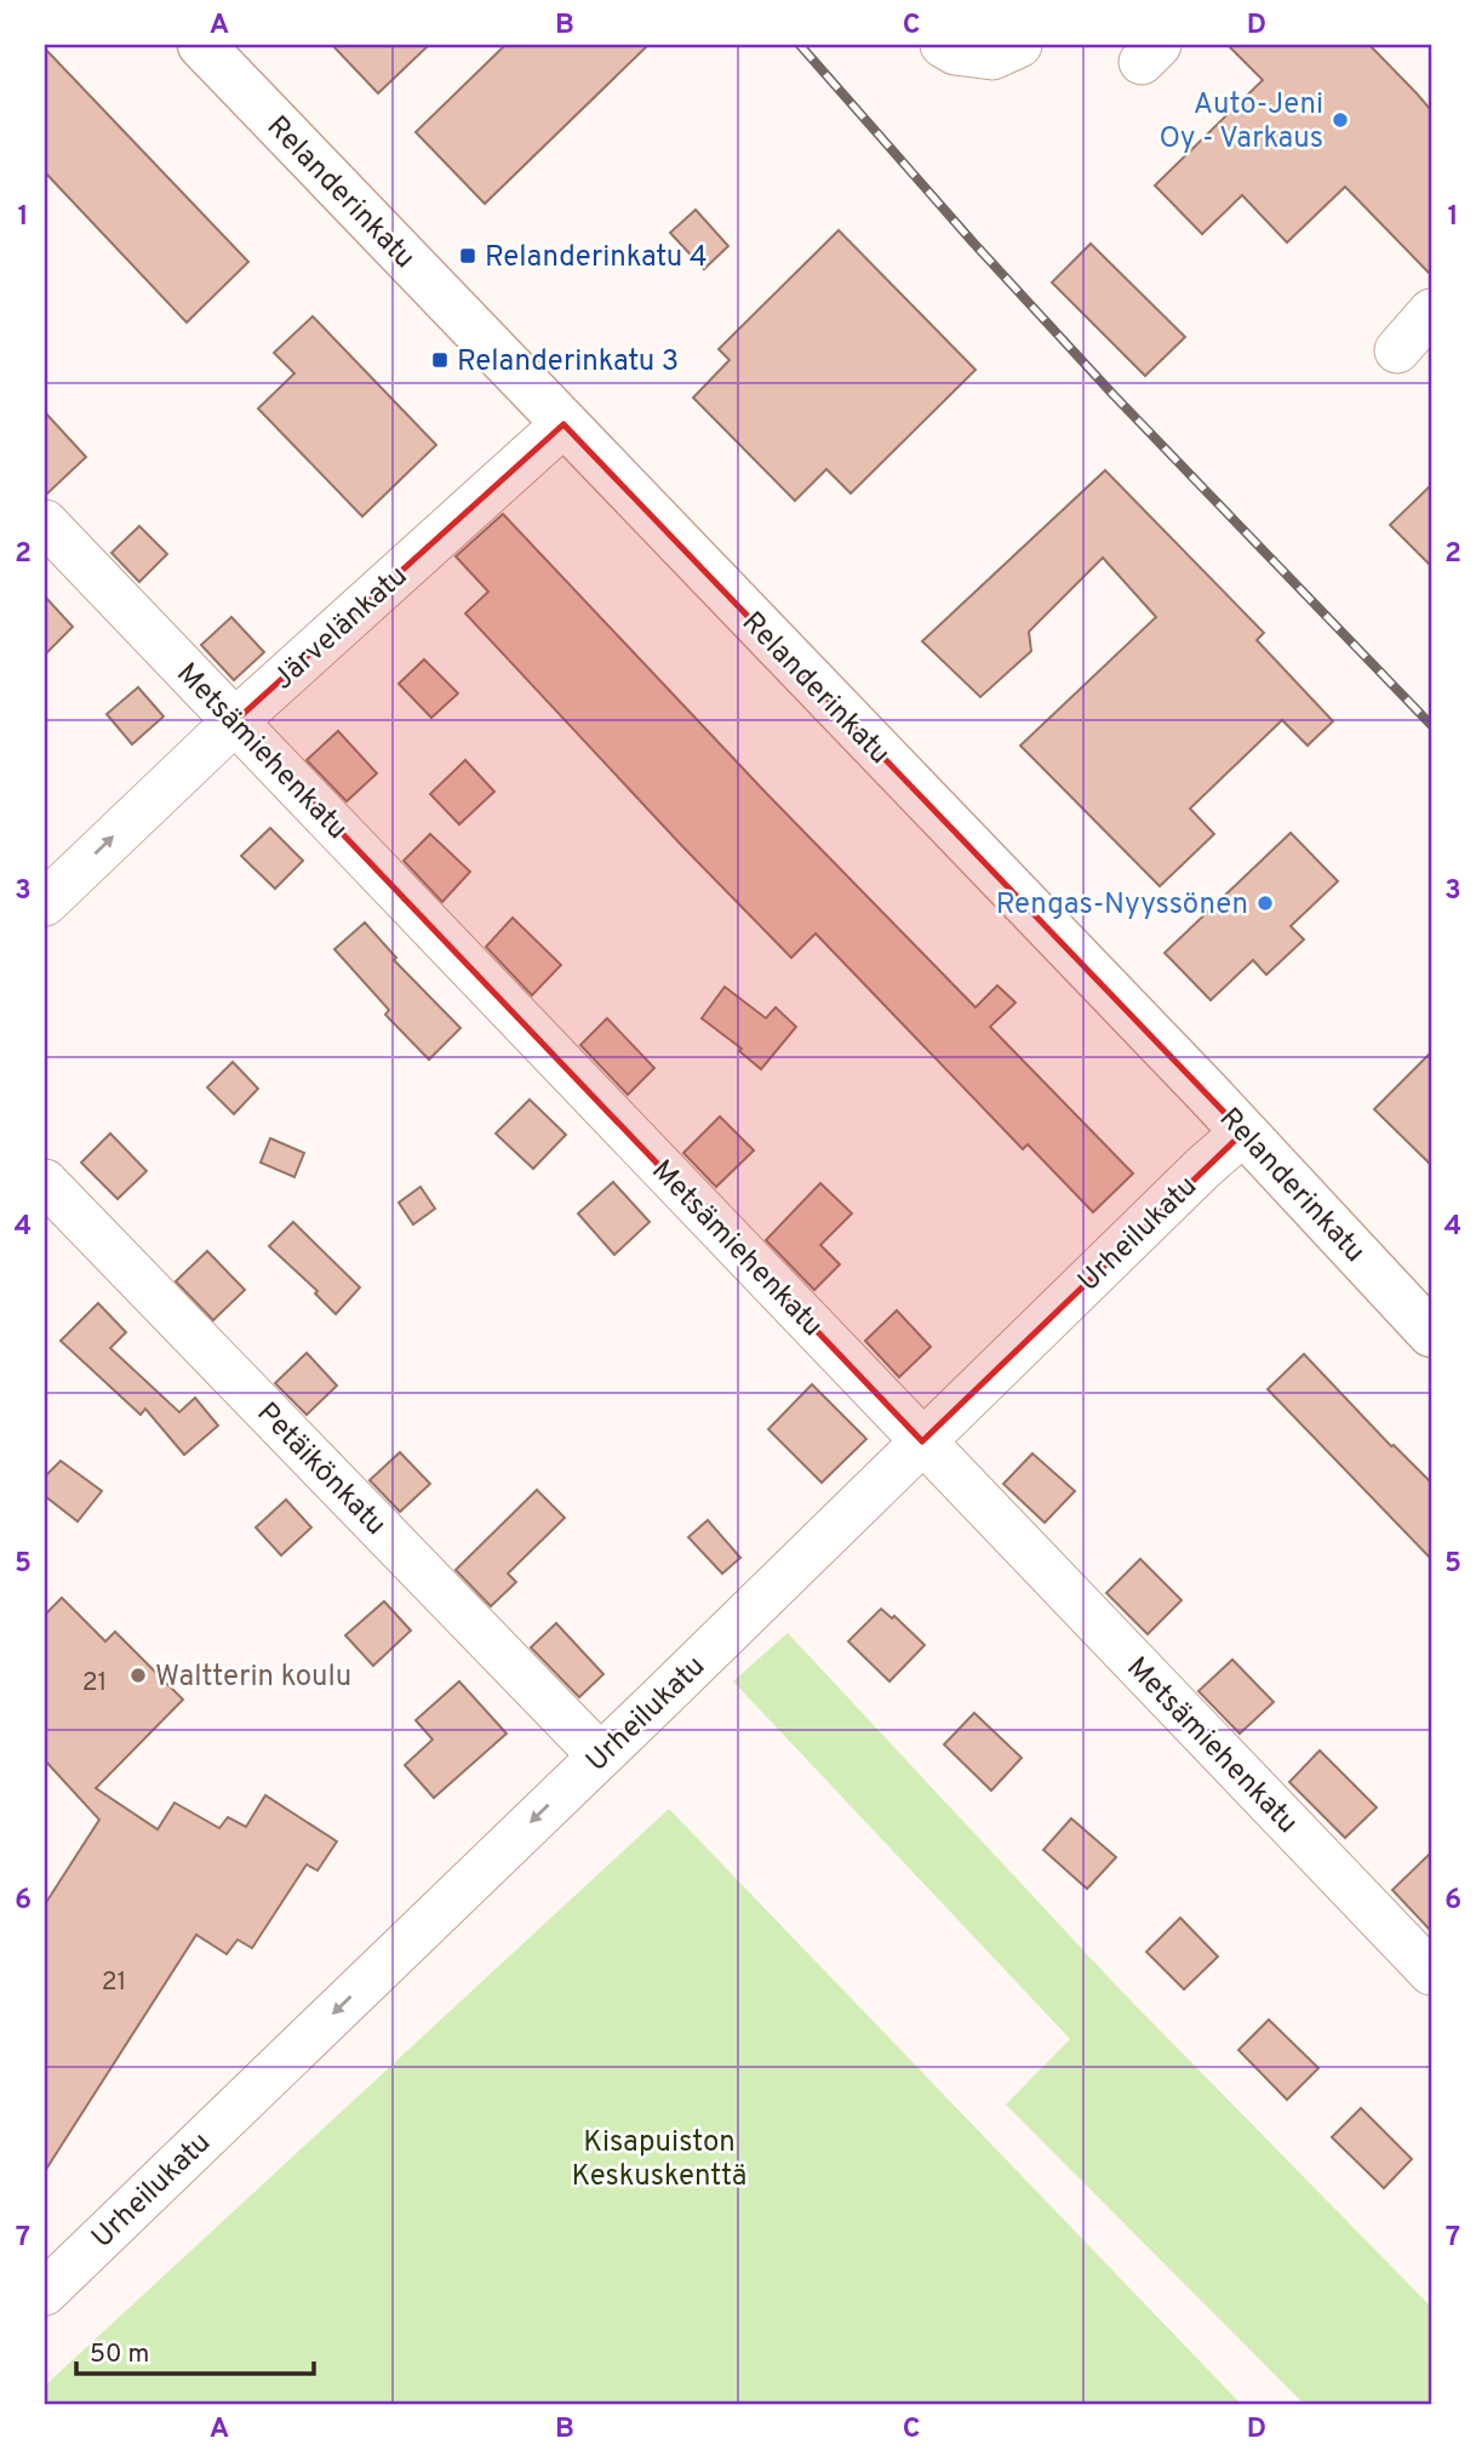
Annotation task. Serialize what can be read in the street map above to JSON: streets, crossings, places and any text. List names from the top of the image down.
{
  "streets": {
    "main road": ["Relanderinkatu"],
    "street": [
      "Järvelänkatu",
      "Metsämiehenkatu",
      "Urheilukatu",
      "Petäikönkatu"
    ]
  },
  "crossings": [
    ["Relanderinkatu", "Järvelänkatu"],
    ["Relanderinkatu", "Urheilukatu"],
    ["Järvelänkatu", "Metsämiehenkatu"],
    ["Metsämiehenkatu", "Urheilukatu"],
    ["Urheilukatu", "Petäikönkatu"]
  ],
  "one_way": ["Järvelänkatu", "Urheilukatu"],
  "parks": ["Kisapuiston Keskuskenttä"],
  "places": {
    "other": ["Auto-Jeni Oy - Varkaus", "Rengas-Nyyssönen", "Waltterin koulu"],
    "transit": ["Relanderinkatu 4", "Relanderinkatu 3"]
  },
  "house_numbers": ["21", "21"],
  "scale_bar": "50 m",
  "grid": {
    "columns": [
      "A",
      "B",
      "C",
      "D"
    ],
    "rows": [
      "1",
      "2",
      "3",
      "4",
      "5",
      "6",
      "7"
    ]
  }
}
